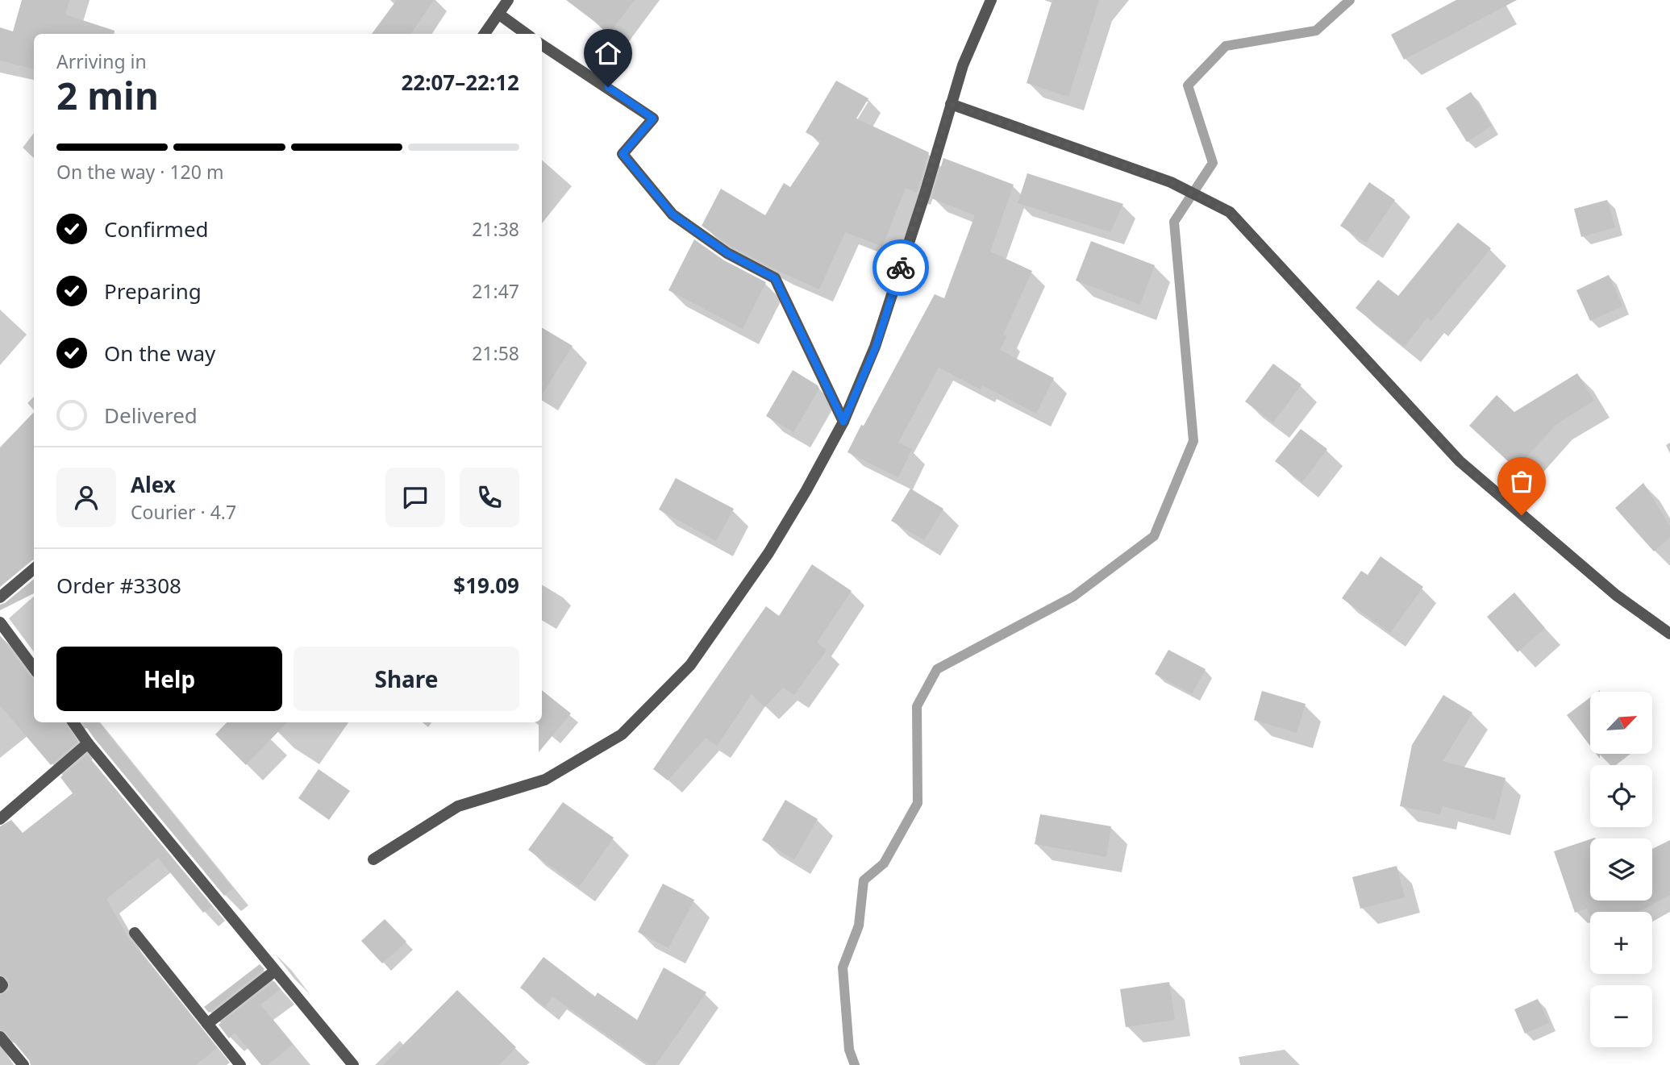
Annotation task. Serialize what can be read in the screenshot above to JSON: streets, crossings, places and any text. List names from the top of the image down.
{
  "north": "top right",
  "page": {
    "heading": ["2 min", "Arriving in", "22:07–22:12"],
    "panel": [
      "Alex",
      "Courier · 4.7",
      "Order #3308",
      "$19.09"
    ],
    "bar": "On the way · 120 m",
    "list": [
      ["Confirmed", "21:38"],
      ["Preparing", "21:47"],
      ["On the way", "21:58"],
      "Delivered"
    ],
    "buttons": ["Help", "Share"],
    "map_buttons": ["+", "−"]
  }
}
